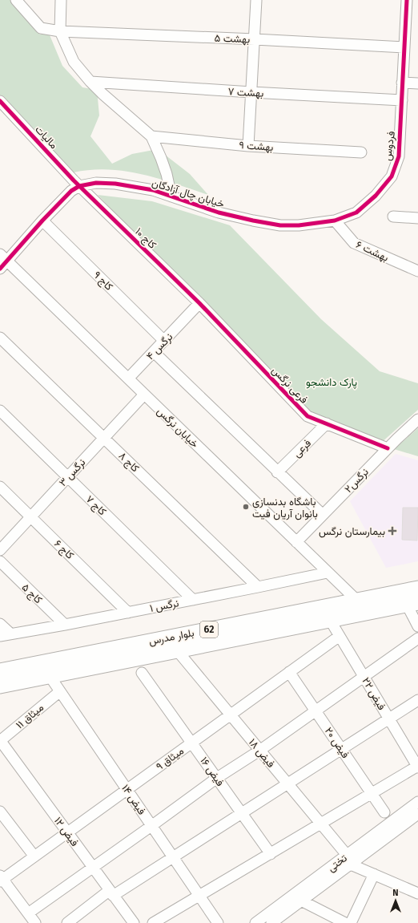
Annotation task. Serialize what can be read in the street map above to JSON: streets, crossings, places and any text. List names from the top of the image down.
{
  "streets": {
    "highway": ["62", "بلوار مدرس"],
    "street": [
      "بهشت ۵",
      "بهشت ۷",
      "مالیات",
      "بهشت ۹",
      "فردوس",
      "خیابان چال آزادگان",
      "کاج ۱۰",
      "بهشت ۶",
      "کاج ۹",
      "نرگس ۴",
      "فرعی نرگس",
      "خیابان نرگس",
      "فرعی",
      "کاج ۸",
      "نرگس ۳",
      "نرگس۲",
      "کاج ۷",
      "کاج ۶",
      "کاج ۵",
      "نرگس ۱",
      "فیض ۲۲",
      "میثاق ۱۱",
      "فیض ۲۰",
      "فیض ۱۸",
      "میثاق ۹",
      "فیض ۱۶",
      "فیض ۱۴",
      "فیض ۱۲",
      "تختی"
    ]
  },
  "crossings": [
    ["بهشت ۵", "فردوس"],
    ["بهشت ۷", "فردوس"],
    ["مالیات", "خیابان چال آزادگان"],
    ["مالیات", "کاج ۱۰"],
    ["فردوس", "خیابان چال آزادگان"],
    ["فردوس", "بهشت ۶"],
    ["خیابان چال آزادگان", "کاج ۱۰"],
    ["خیابان چال آزادگان", "کاج ۹"],
    ["خیابان چال آزادگان", "خیابان نرگس"],
    ["کاج ۱۰", "نرگس ۴"],
    ["کاج ۱۰", "فرعی نرگس"],
    ["کاج ۹", "نرگس ۴"],
    ["نرگس ۴", "فرعی نرگس"],
    ["نرگس ۴", "خیابان نرگس"],
    ["فرعی نرگس", "فرعی"],
    ["فرعی نرگس", "نرگس۲"],
    ["خیابان نرگس", "نرگس ۳"],
    ["خیابان نرگس", "نرگس۲"],
    ["خیابان نرگس", "نرگس ۱"],
    ["خیابان نرگس", "بلوار مدرس"],
    ["کاج ۸", "نرگس ۳"],
    ["کاج ۸", "نرگس ۱"],
    ["نرگس ۳", "کاج ۷"],
    ["نرگس ۳", "کاج ۶"],
    ["کاج ۷", "نرگس ۱"],
    ["کاج ۶", "نرگس ۱"],
    ["کاج ۵", "نرگس ۱"],
    ["بلوار مدرس", "فیض ۲۲"],
    ["بلوار مدرس", "فیض ۱۸"],
    ["بلوار مدرس", "فیض ۱۴"],
    ["فیض ۲۲", "میثاق ۹"],
    ["میثاق ۱۱", "فیض ۱۴"],
    ["میثاق ۱۱", "فیض ۱۲"],
    ["فیض ۲۰", "میثاق ۹"],
    ["فیض ۱۸", "میثاق ۹"],
    ["فیض ۱۸", "تختی"],
    ["میثاق ۹", "فیض ۱۶"],
    ["میثاق ۹", "فیض ۱۴"],
    ["میثاق ۹", "فیض ۱۲"]
  ],
  "parks": ["پارک دانشجو"],
  "places": {
    "other": ["باشگاه بدنسازی بانوان آریان فیت"],
    "health": ["بیمارستان نرگس"]
  },
  "north": "top"
}
